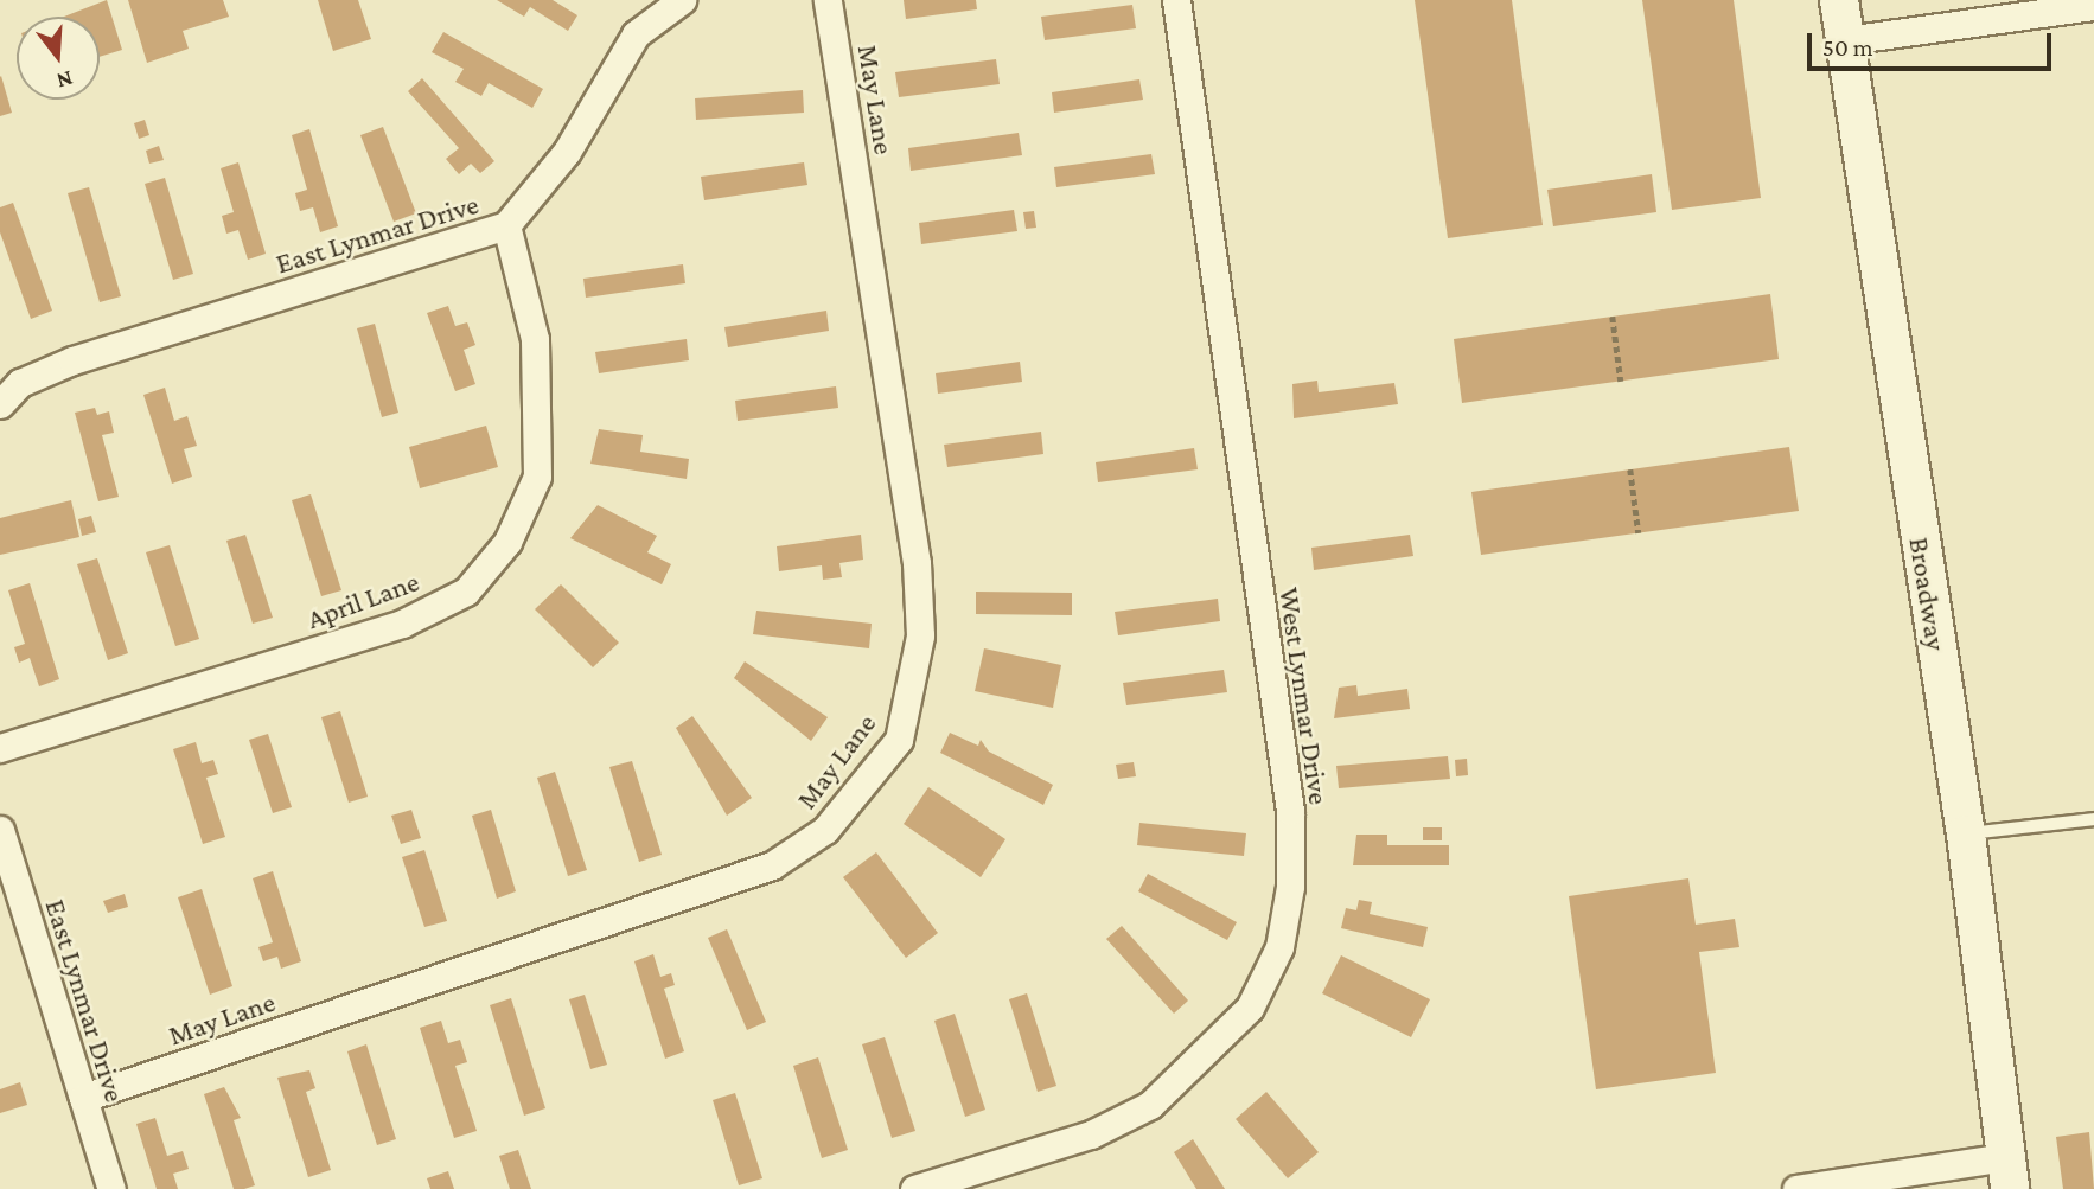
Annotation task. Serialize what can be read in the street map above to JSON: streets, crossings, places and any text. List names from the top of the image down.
{
  "streets": {
    "street": [
      "May Lane",
      "East Lynmar Drive",
      "Broadway",
      "April Lane",
      "West Lynmar Drive"
    ]
  },
  "crossings": [
    ["May Lane", "East Lynmar Drive"],
    ["East Lynmar Drive", "April Lane"]
  ],
  "scale_bar": "50 m",
  "north": "bottom"
}
